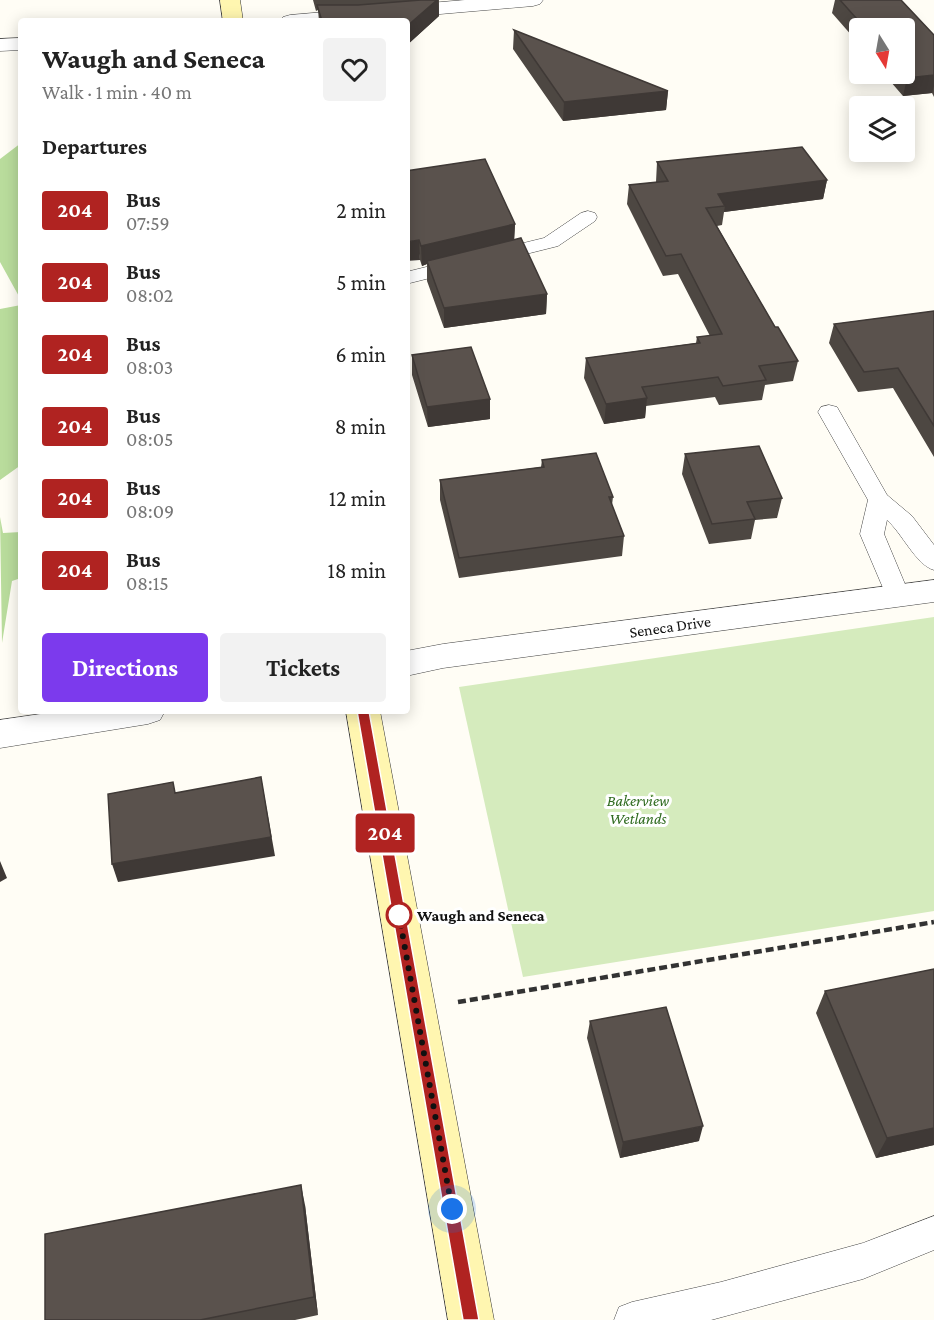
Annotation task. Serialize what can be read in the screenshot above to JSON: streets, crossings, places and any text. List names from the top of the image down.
{
  "streets": {
    "street": ["Seneca Drive"]
  },
  "parks": ["Bakerview Wetlands"],
  "places": ["Waugh and Seneca"],
  "lines": ["bus line 204"],
  "north": "bottom",
  "page": {
    "on_map": "204",
    "heading": [
      ["Waugh and Seneca", "Walk · 1 min · 40 m"],
      "Departures"
    ],
    "list": [
      {
        "mark": "204",
        "name": "Bus",
        "note": "07:59",
        "value": "2 min"
      },
      {
        "mark": "204",
        "name": "Bus",
        "note": "08:02",
        "value": "5 min"
      },
      {
        "mark": "204",
        "name": "Bus",
        "note": "08:03",
        "value": "6 min"
      },
      {
        "mark": "204",
        "name": "Bus",
        "note": "08:05",
        "value": "8 min"
      },
      {
        "mark": "204",
        "name": "Bus",
        "note": "08:09",
        "value": "12 min"
      },
      {
        "mark": "204",
        "name": "Bus",
        "note": "08:15",
        "value": "18 min"
      }
    ],
    "buttons": ["Directions", "Tickets"]
  }
}
